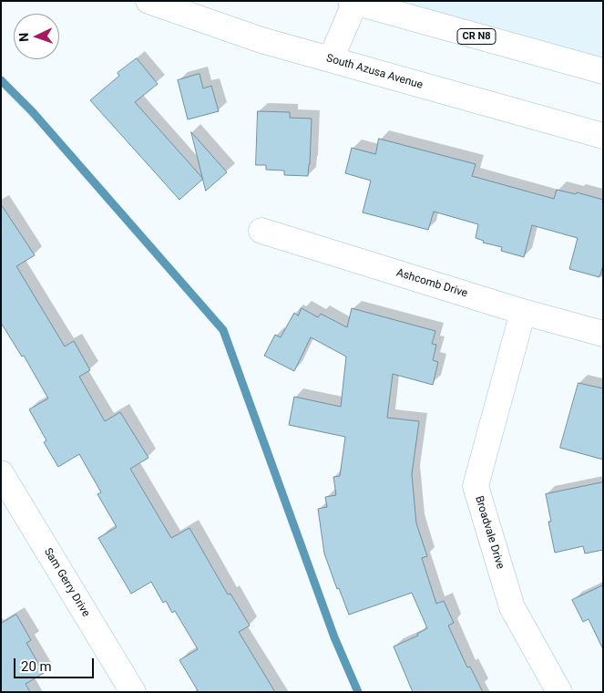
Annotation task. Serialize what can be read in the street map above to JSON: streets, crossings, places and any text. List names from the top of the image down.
{
  "streets": {
    "street": [
      "CR N8",
      "South Azusa Avenue",
      "Ashcomb Drive",
      "Broadvale Drive",
      "Sam Gerry Drive"
    ]
  },
  "crossings": [
    ["Ashcomb Drive", "Broadvale Drive"]
  ],
  "scale_bar": "20 m",
  "north": "left"
}
